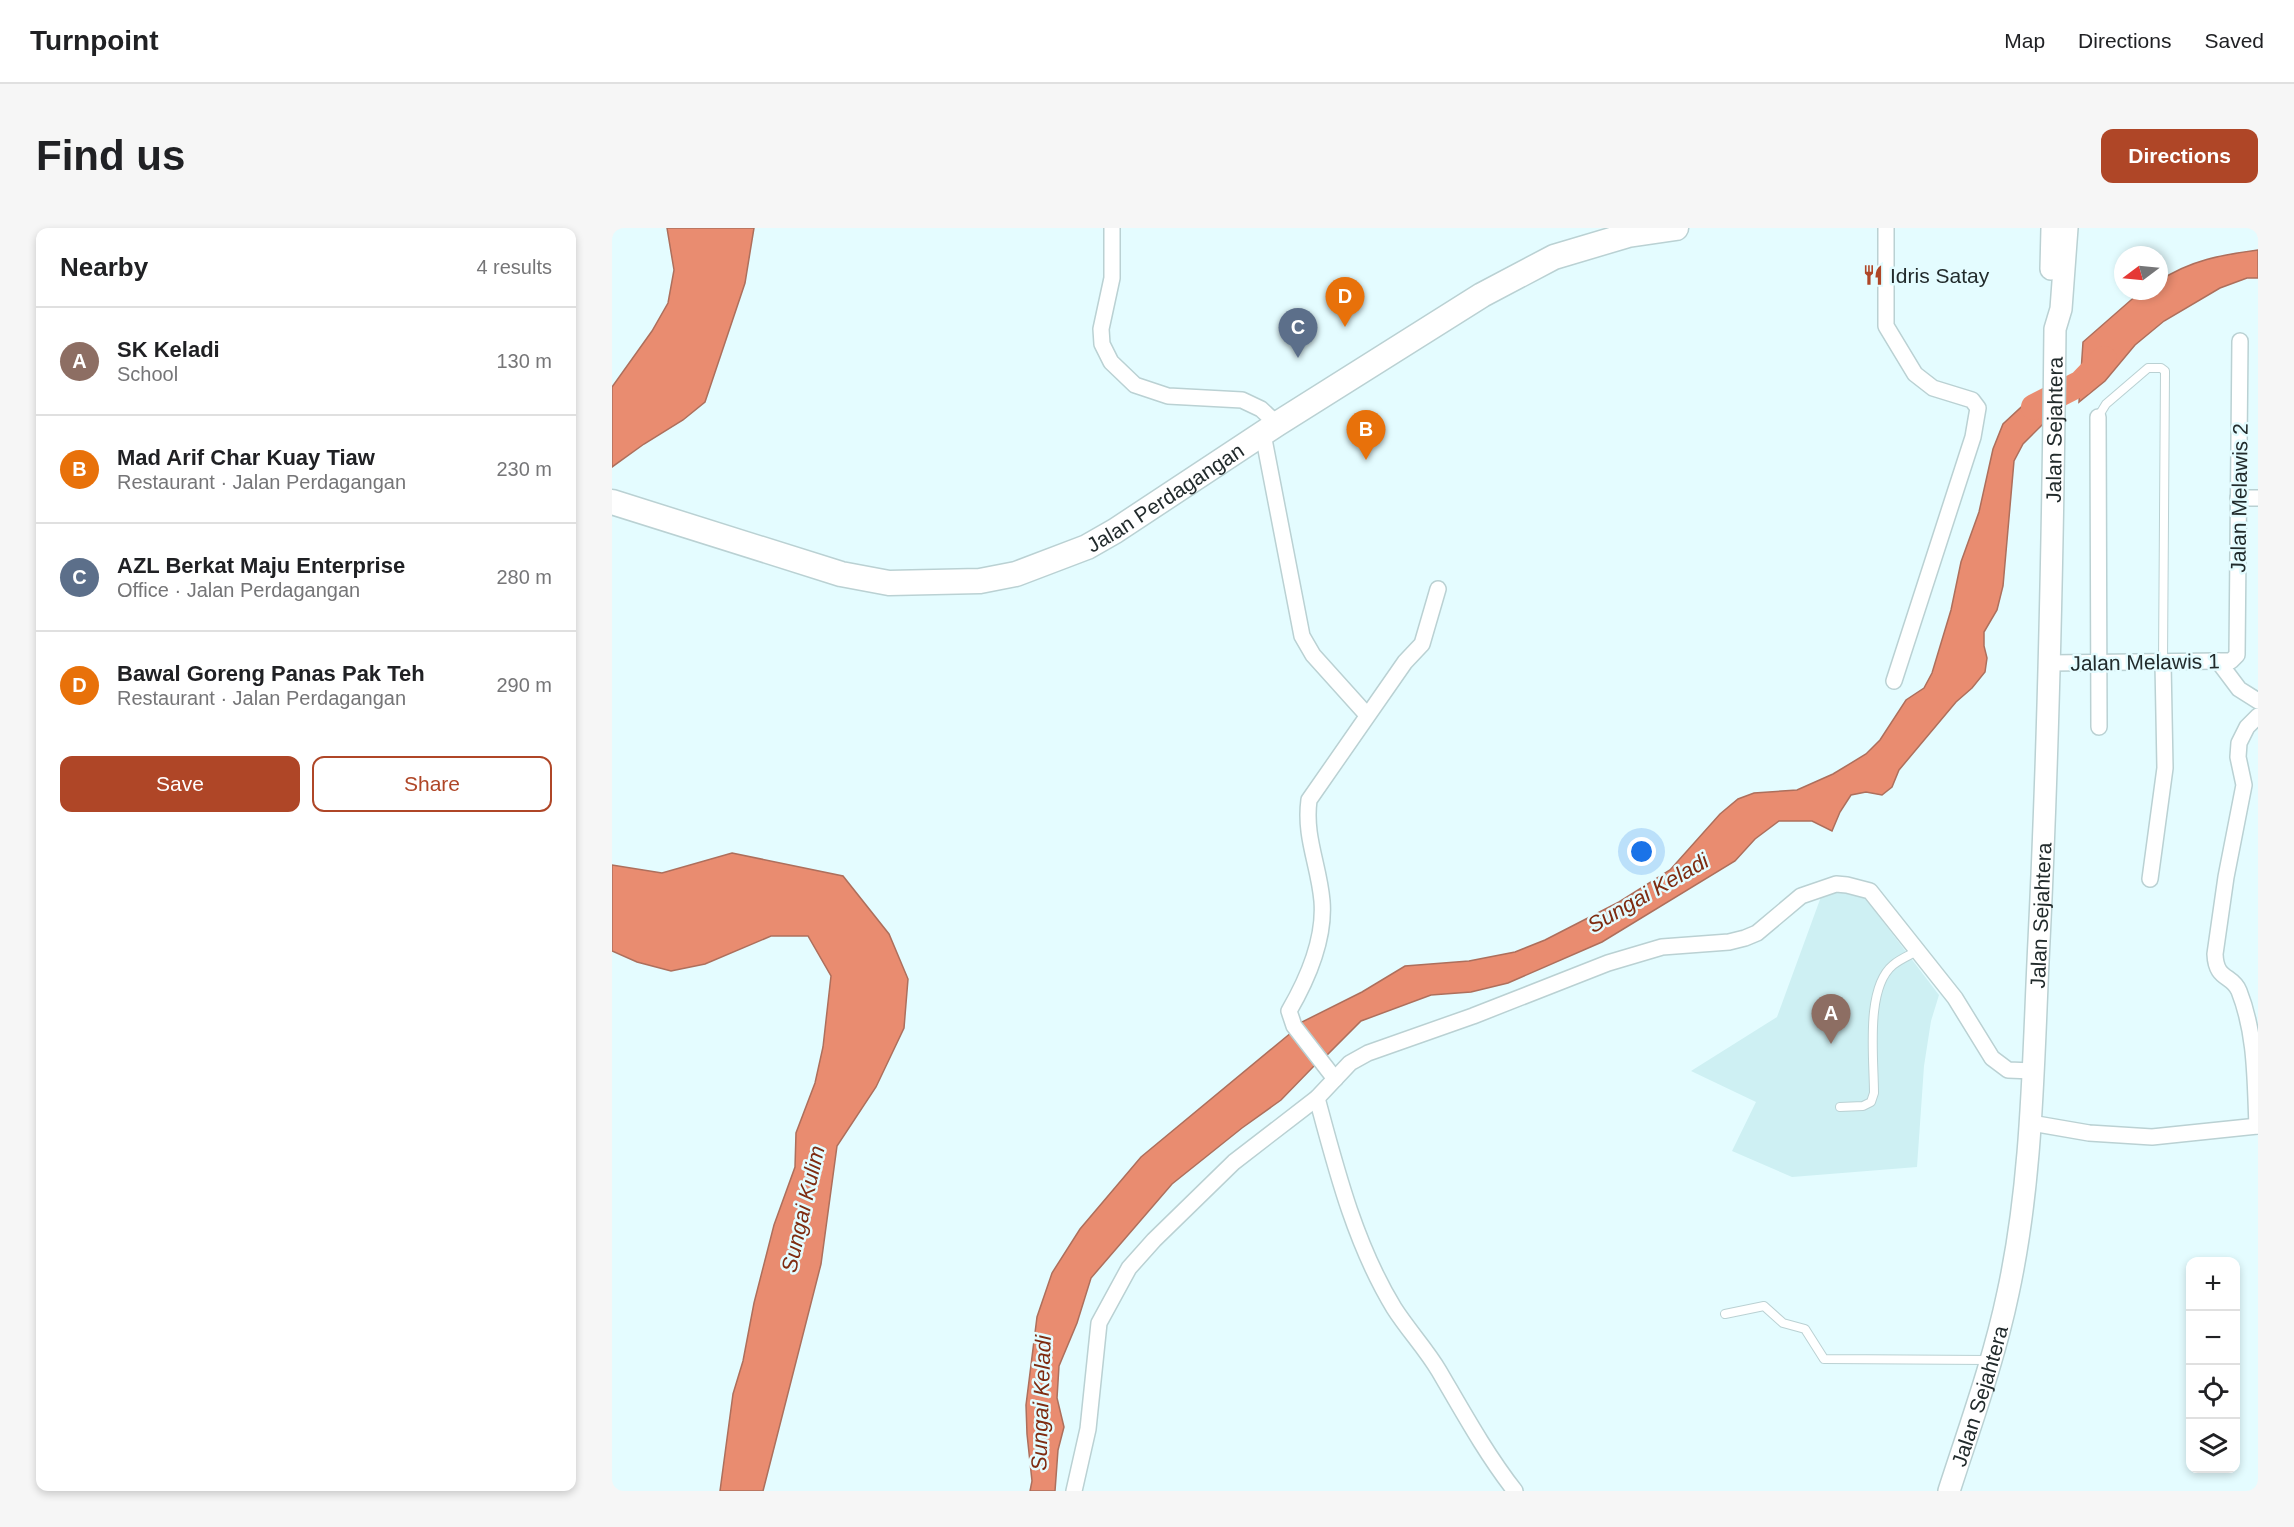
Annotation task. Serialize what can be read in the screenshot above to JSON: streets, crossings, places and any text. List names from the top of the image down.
{
  "streets": {
    "main road": ["Jalan Sejahtera", "Jalan Perdagangan"],
    "street": ["Jalan Melawis 2", "Jalan Melawis 1"]
  },
  "crossings": [
    ["Jalan Sejahtera", "Jalan Melawis 1"],
    ["Jalan Melawis 2", "Jalan Melawis 1"]
  ],
  "water": ["Sungai Keladi", "Sungai Kulim"],
  "places": {
    "restaurant": ["Idris Satay"]
  },
  "north": "left",
  "page": {
    "header": "Turnpoint",
    "nav": ["Map", "Directions", "Saved"],
    "buttons": [
      "Directions",
      ["Save", "Share"]
    ],
    "title": "Find us",
    "heading": ["Nearby", "4 results"],
    "pins": [
      "D",
      "C",
      "B",
      "A"
    ],
    "list": [
      {
        "mark": "A",
        "name": "SK Keladi",
        "note": "School",
        "value": "130 m"
      },
      {
        "mark": "B",
        "name": "Mad Arif Char Kuay Tiaw",
        "note": "Restaurant · Jalan Perdagangan",
        "value": "230 m"
      },
      {
        "mark": "C",
        "name": "AZL Berkat Maju Enterprise",
        "note": "Office · Jalan Perdagangan",
        "value": "280 m"
      },
      {
        "mark": "D",
        "name": "Bawal Goreng Panas Pak Teh",
        "note": "Restaurant · Jalan Perdagangan",
        "value": "290 m"
      }
    ],
    "map_buttons": ["+", "−"]
  }
}
